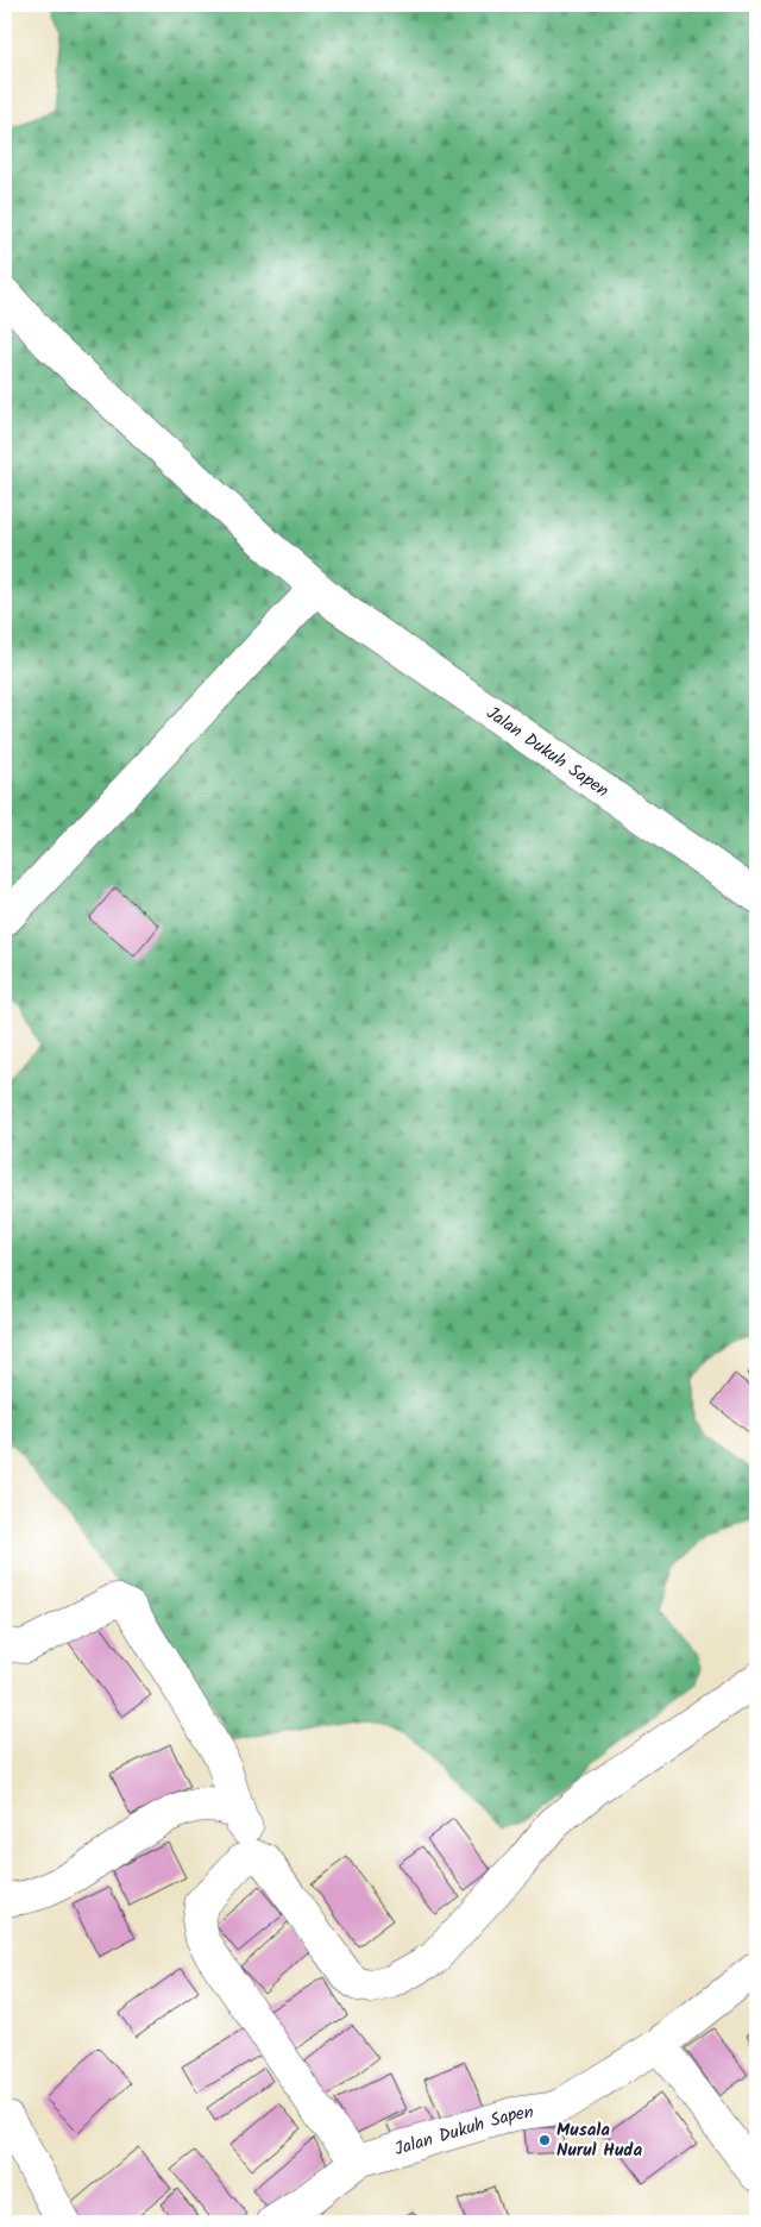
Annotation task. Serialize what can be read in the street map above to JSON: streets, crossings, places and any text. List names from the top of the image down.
{
  "streets": {
    "street": ["Jalan Dukuh Sapen"]
  },
  "places": ["Musala Nurul Huda"]
}
